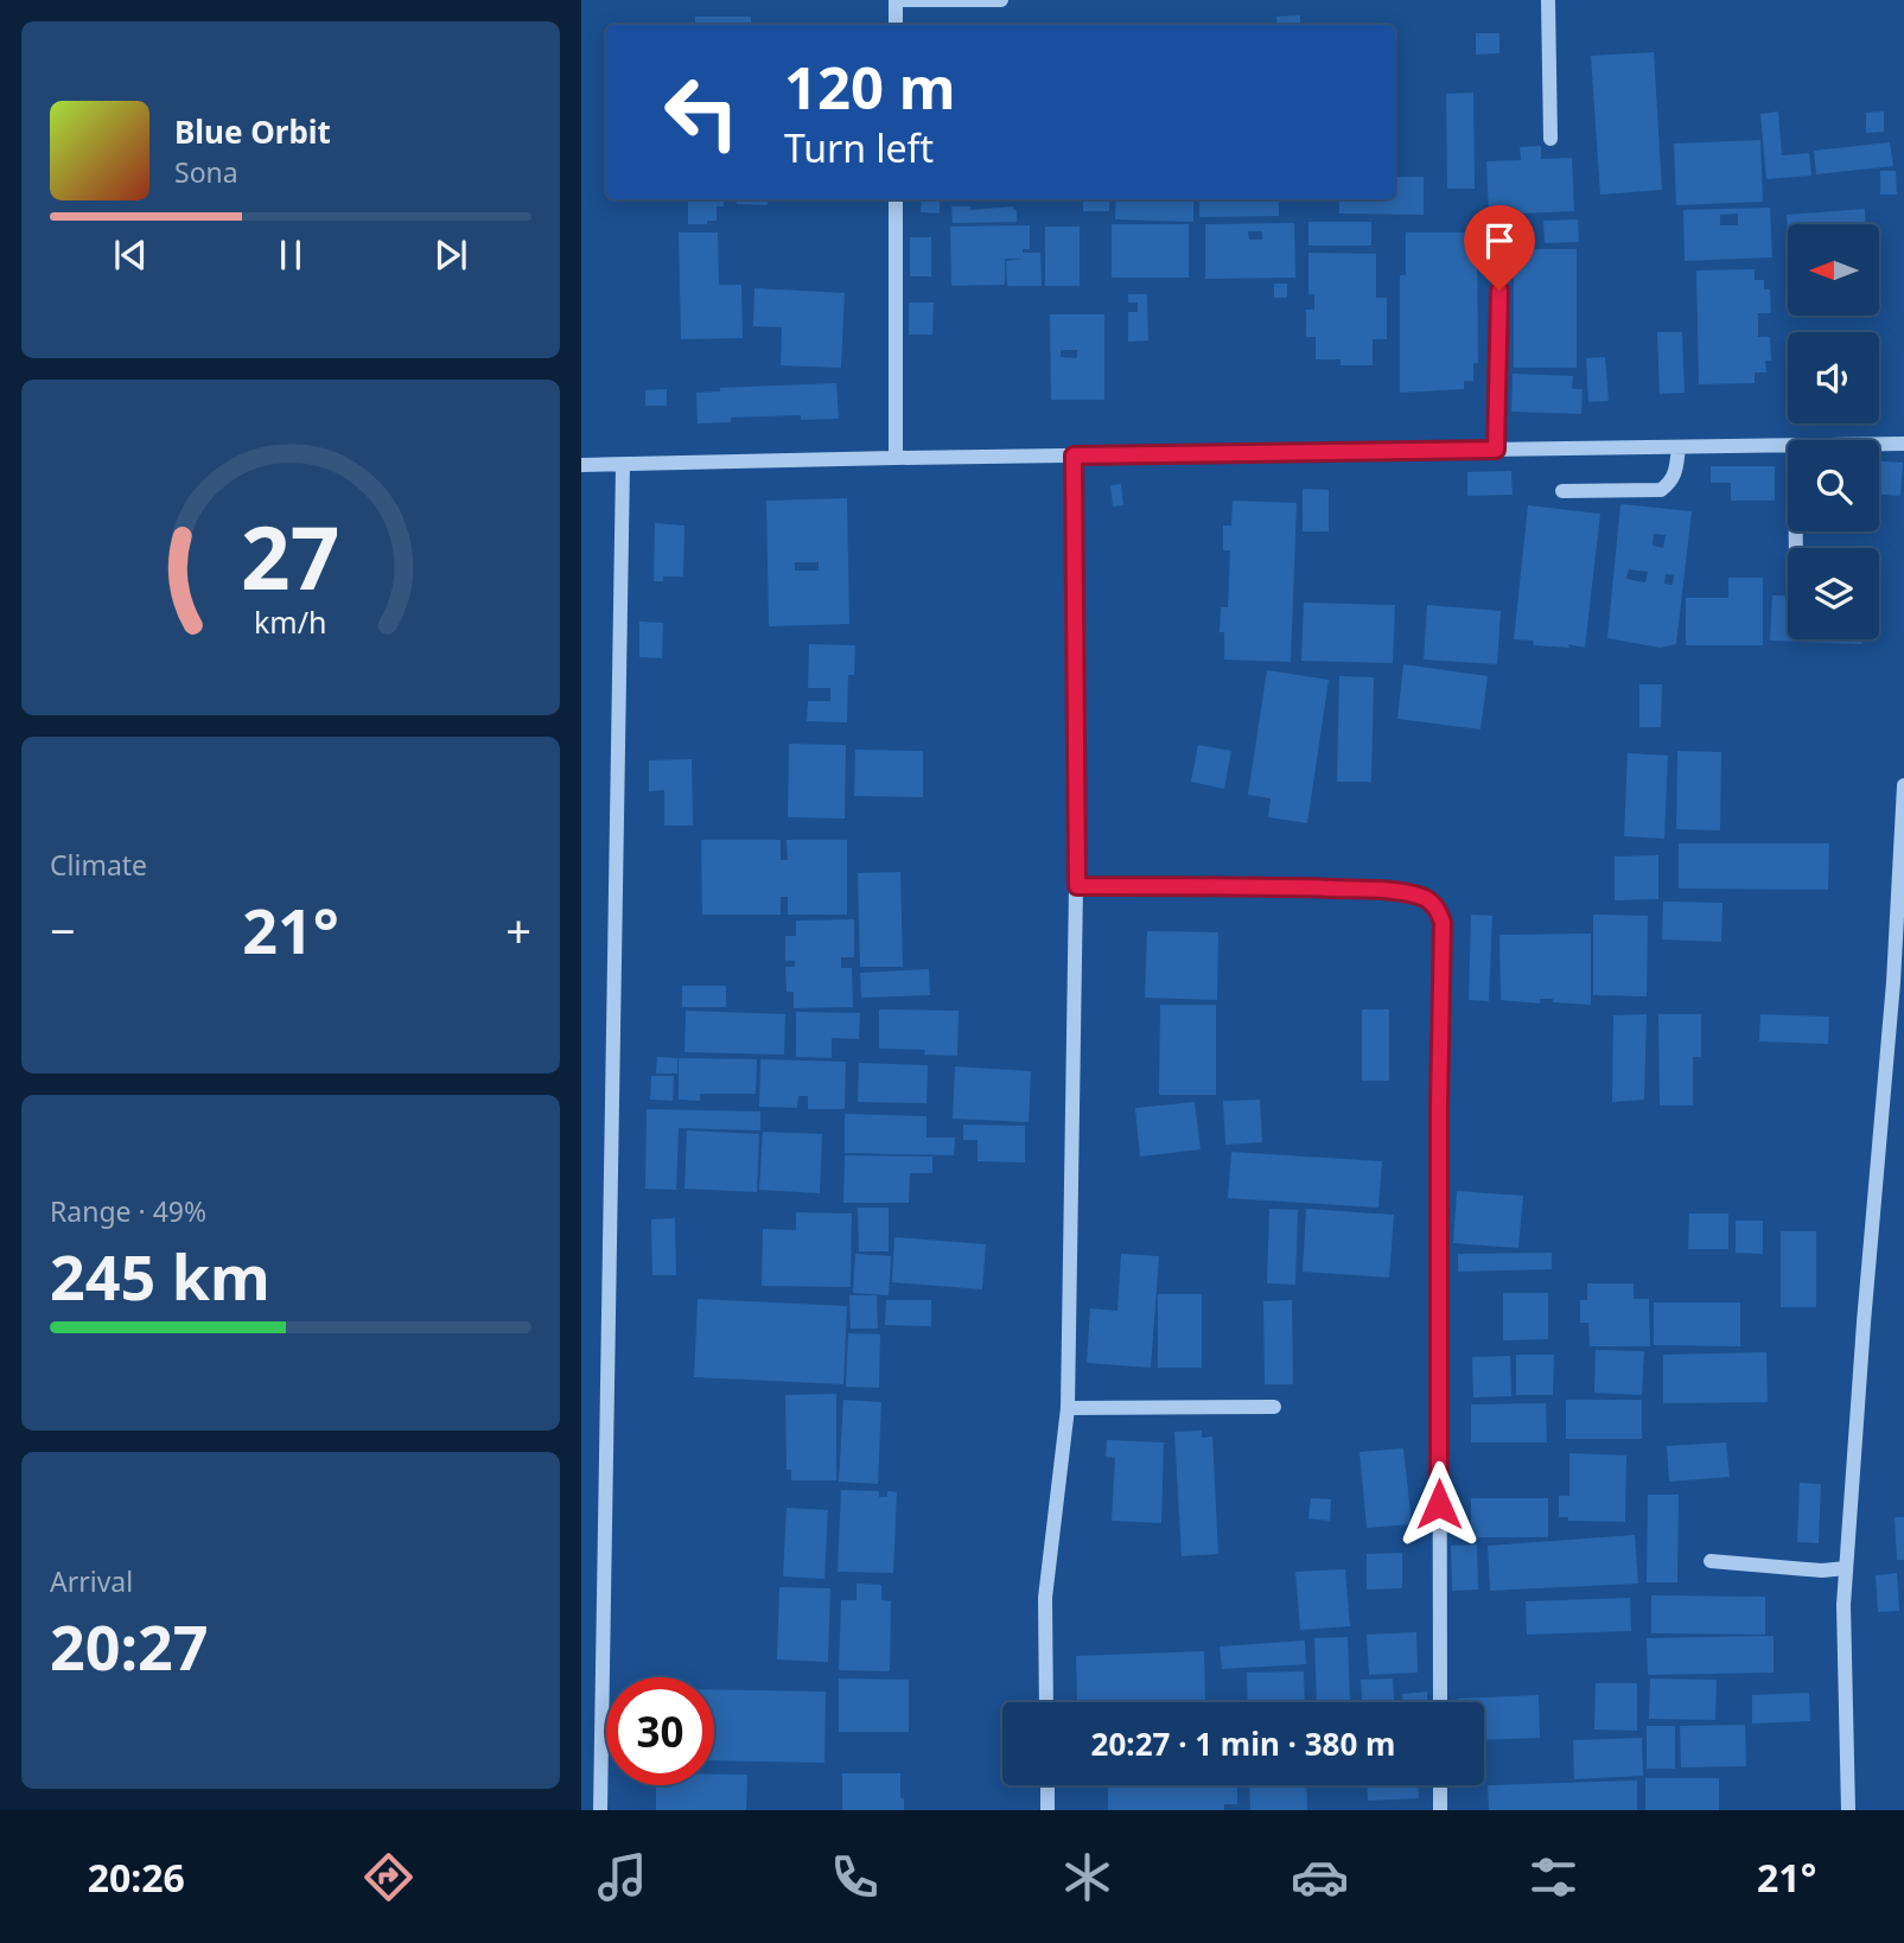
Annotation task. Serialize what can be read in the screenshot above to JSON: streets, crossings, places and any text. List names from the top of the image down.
{
  "north": "left",
  "page": {
    "turn": ["120 m", "Turn left"],
    "song": ["Blue Orbit", "Sona"],
    "tile": [
      "Climate",
      ["Range · 49%", "245 km"],
      ["Arrival", "20:27"]
    ],
    "heat": ["−", "21°", "+"],
    "limit": "30",
    "trip": "20:27 · 1 min · 380 m",
    "tabs": ["20:26", "21°"],
    "gauge": ["27", "km/h"]
  }
}
